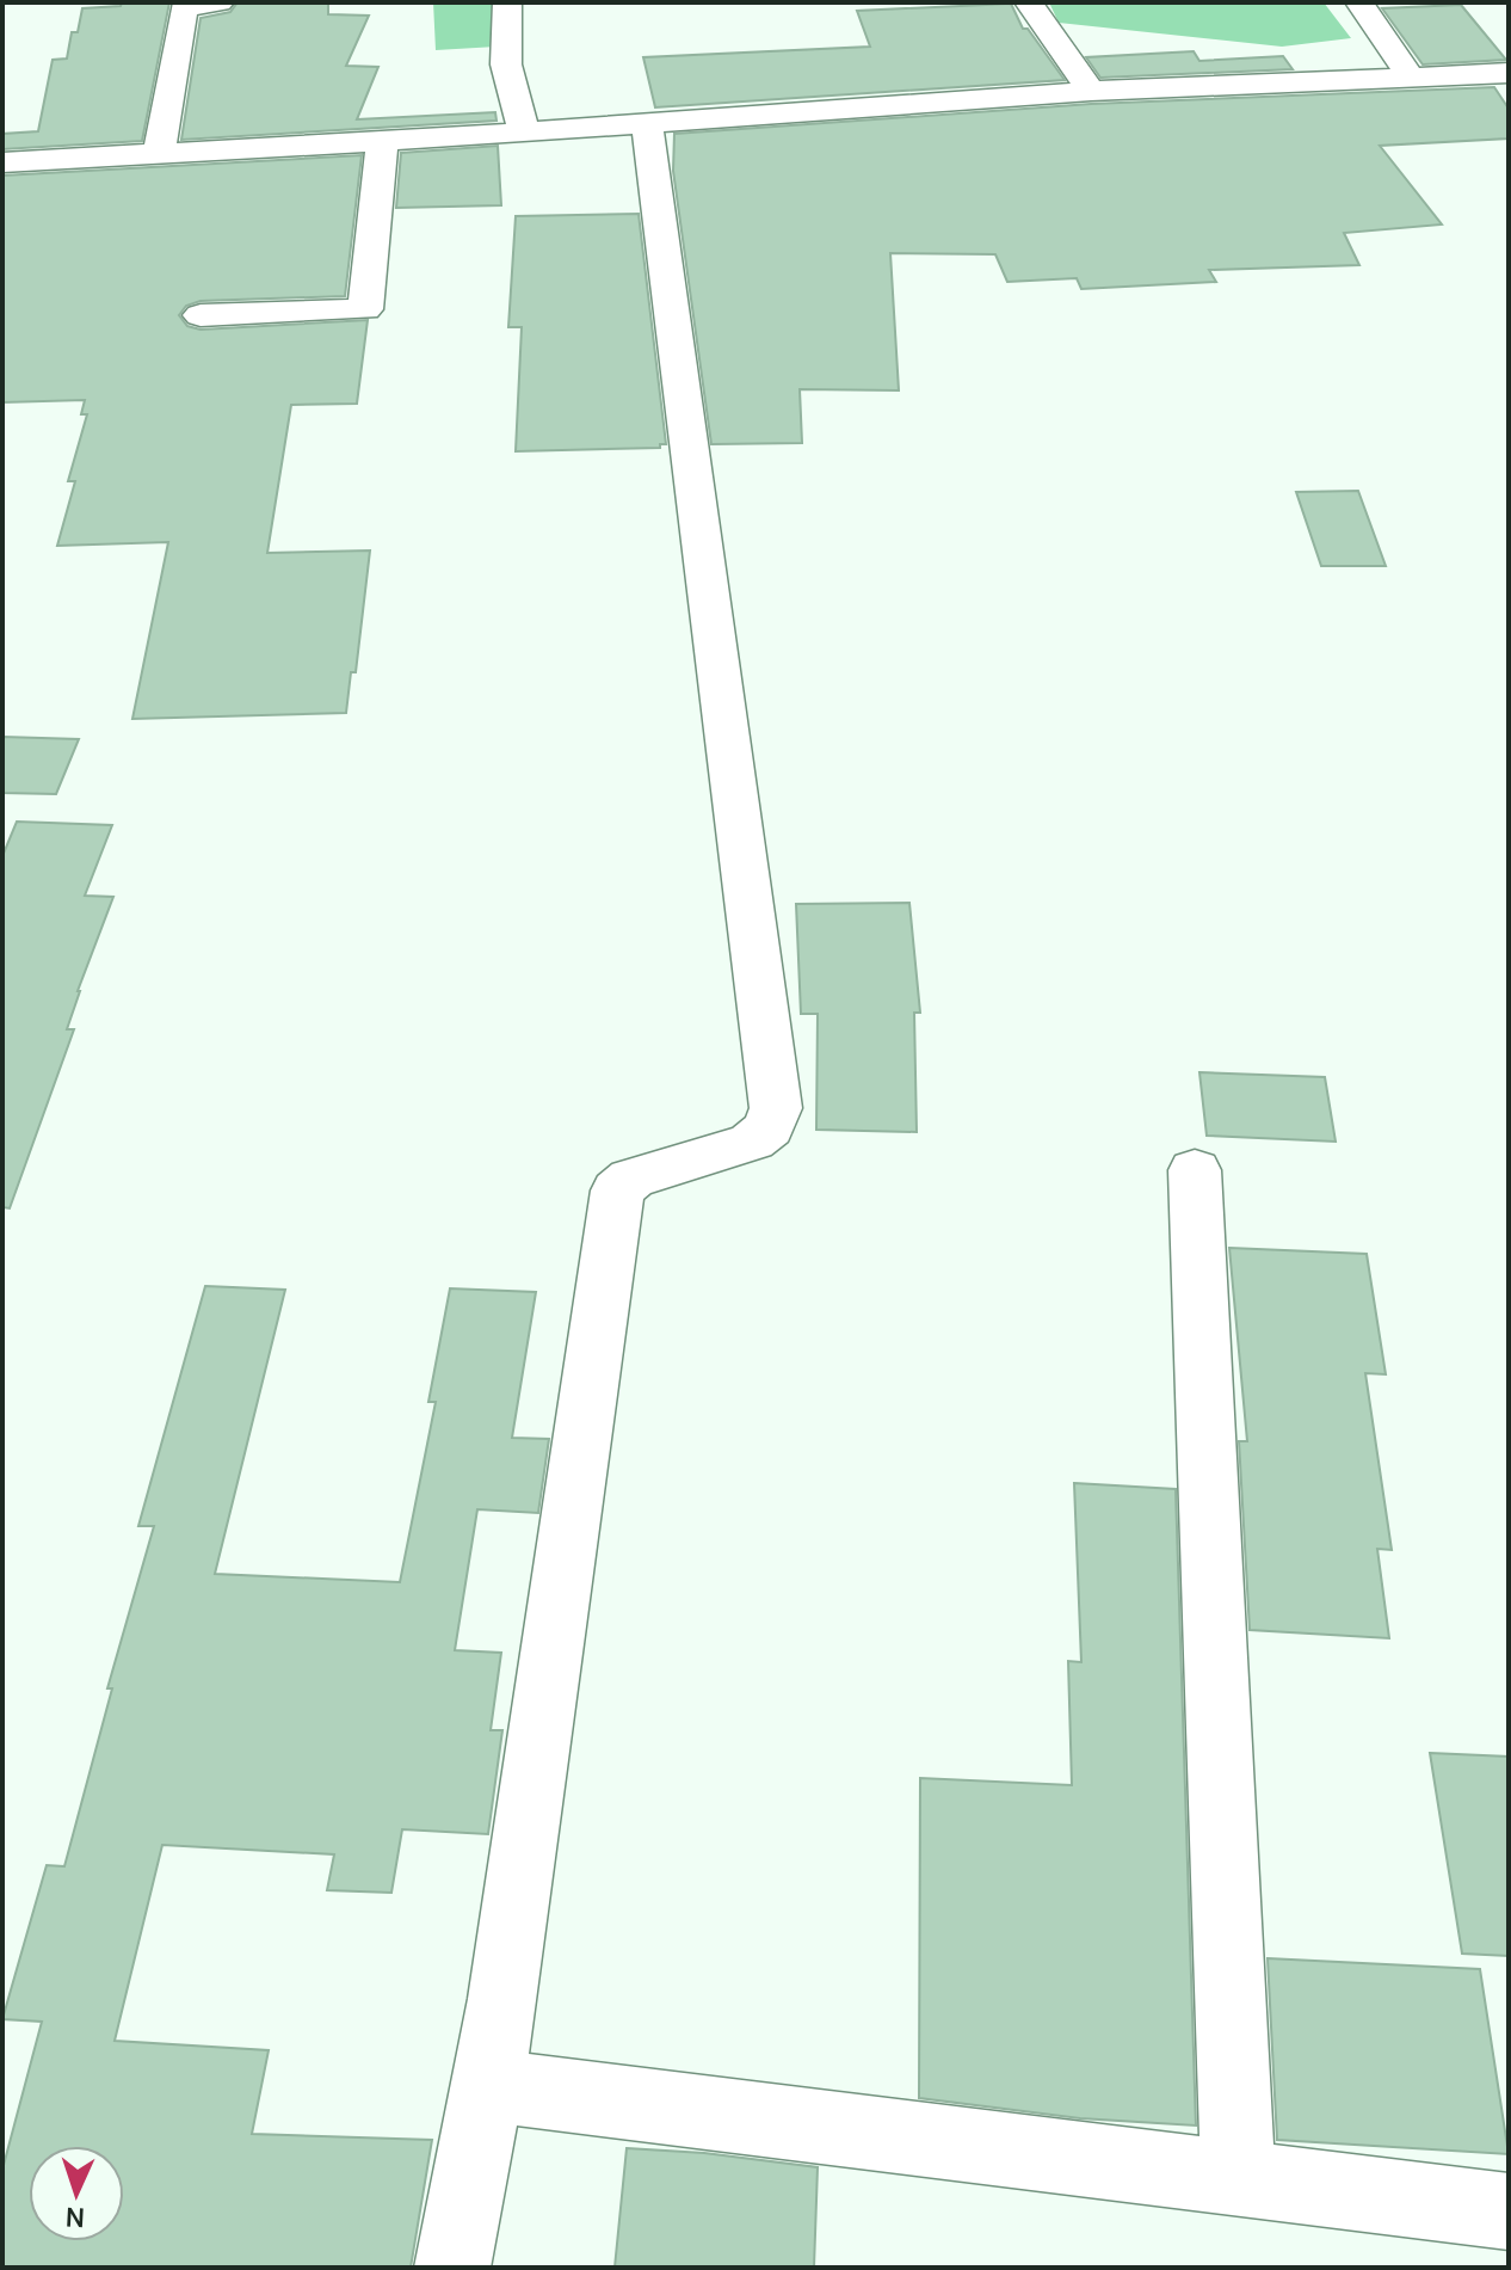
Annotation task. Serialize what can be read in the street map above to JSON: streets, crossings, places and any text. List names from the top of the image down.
{
  "north": "bottom"
}
